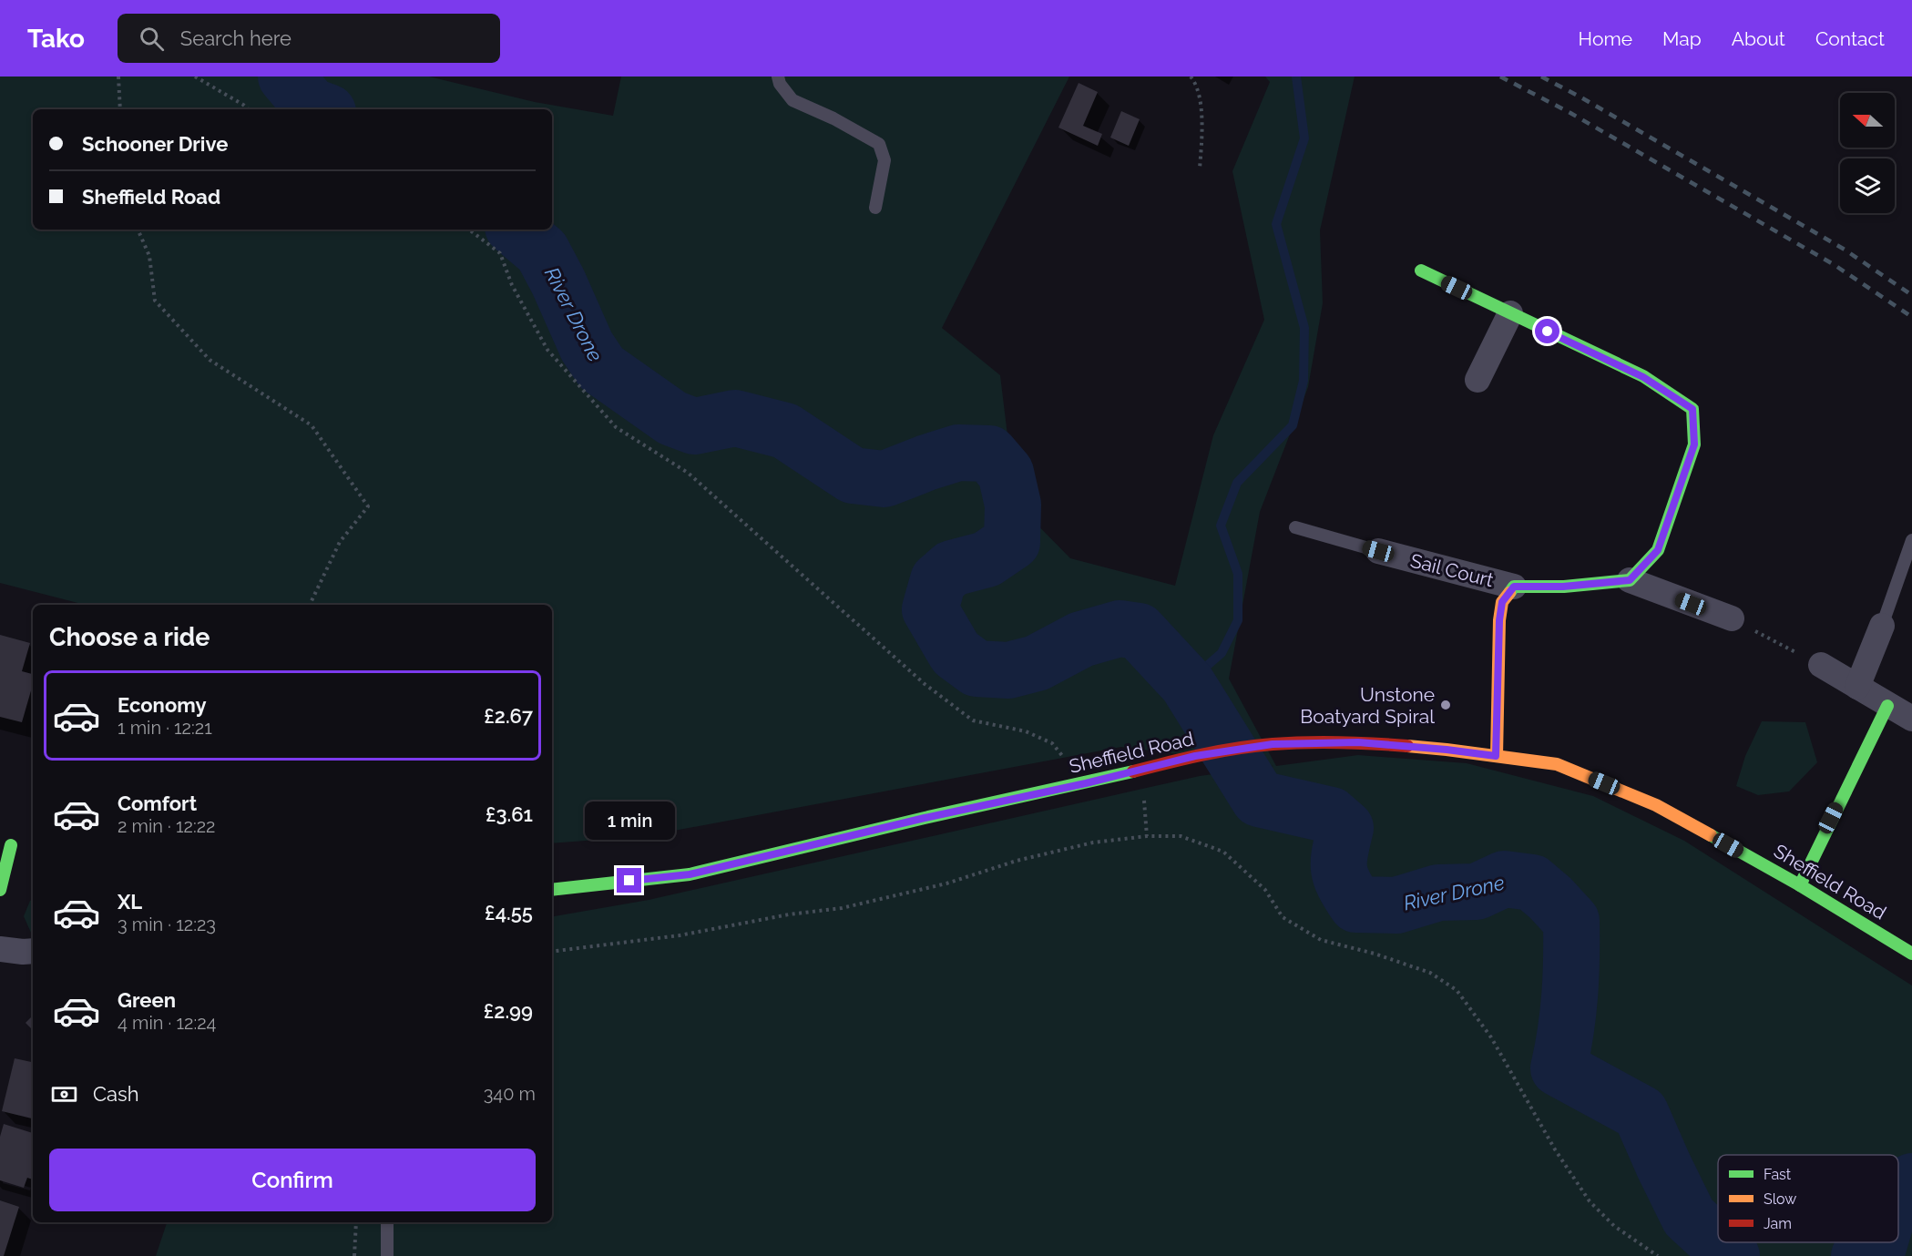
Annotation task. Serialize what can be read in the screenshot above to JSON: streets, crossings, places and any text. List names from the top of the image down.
{
  "streets": {
    "main road": ["Sheffield Road"],
    "street": ["Sail Court"]
  },
  "water": ["River Drone"],
  "places": ["Unstone Boatyard Spiral"],
  "legend": ["Fast", "Slow", "Jam"],
  "north": "left",
  "page": {
    "header": "Tako",
    "search": "Search here",
    "nav": [
      "Home",
      "Map",
      "About",
      "Contact"
    ],
    "banner": ["Schooner Drive", "Sheffield Road"],
    "heading": "Choose a ride",
    "list": [
      {
        "name": "Economy",
        "note": "1 min · 12:21",
        "value": "£2.67"
      },
      {
        "name": "Comfort",
        "note": "2 min · 12:22",
        "value": "£3.61"
      },
      {
        "name": "XL",
        "note": "3 min · 12:23",
        "value": "£4.55"
      },
      {
        "name": "Green",
        "note": "4 min · 12:24",
        "value": "£2.99"
      }
    ],
    "bubble": "1 min",
    "pay": ["Cash", "340 m"],
    "buttons": "Confirm"
  }
}
